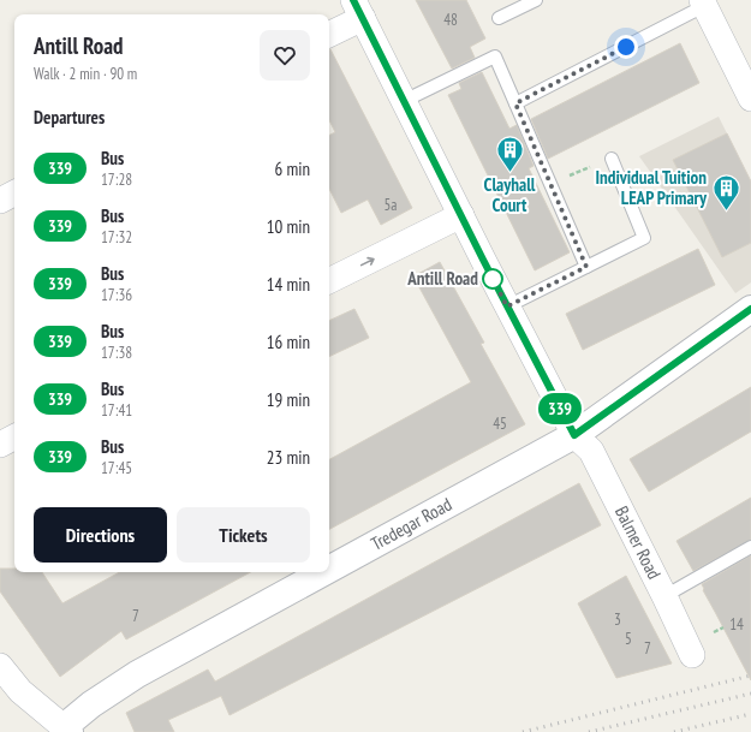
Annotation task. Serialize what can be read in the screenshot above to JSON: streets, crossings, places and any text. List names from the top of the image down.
{
  "streets": {
    "street": ["Tredegar Road", "Balmer Road"]
  },
  "crossings": [
    ["Tredegar Road", "Balmer Road"]
  ],
  "places": {
    "building": ["Clayhall Court", "Individual Tuition LEAP Primary"],
    "other": ["Antill Road"]
  },
  "lines": ["bus line 339"],
  "house_numbers": [
    "48",
    "5a",
    "45",
    "7",
    "3",
    "14",
    "5",
    "7"
  ],
  "page": {
    "on_map": "339",
    "heading": [
      ["Antill Road", "Walk · 2 min · 90 m"],
      "Departures"
    ],
    "list": [
      {
        "mark": "339",
        "name": "Bus",
        "note": "17:28",
        "value": "6 min"
      },
      {
        "mark": "339",
        "name": "Bus",
        "note": "17:32",
        "value": "10 min"
      },
      {
        "mark": "339",
        "name": "Bus",
        "note": "17:36",
        "value": "14 min"
      },
      {
        "mark": "339",
        "name": "Bus",
        "note": "17:38",
        "value": "16 min"
      },
      {
        "mark": "339",
        "name": "Bus",
        "note": "17:41",
        "value": "19 min"
      },
      {
        "mark": "339",
        "name": "Bus",
        "note": "17:45",
        "value": "23 min"
      }
    ],
    "buttons": ["Directions", "Tickets"]
  }
}
